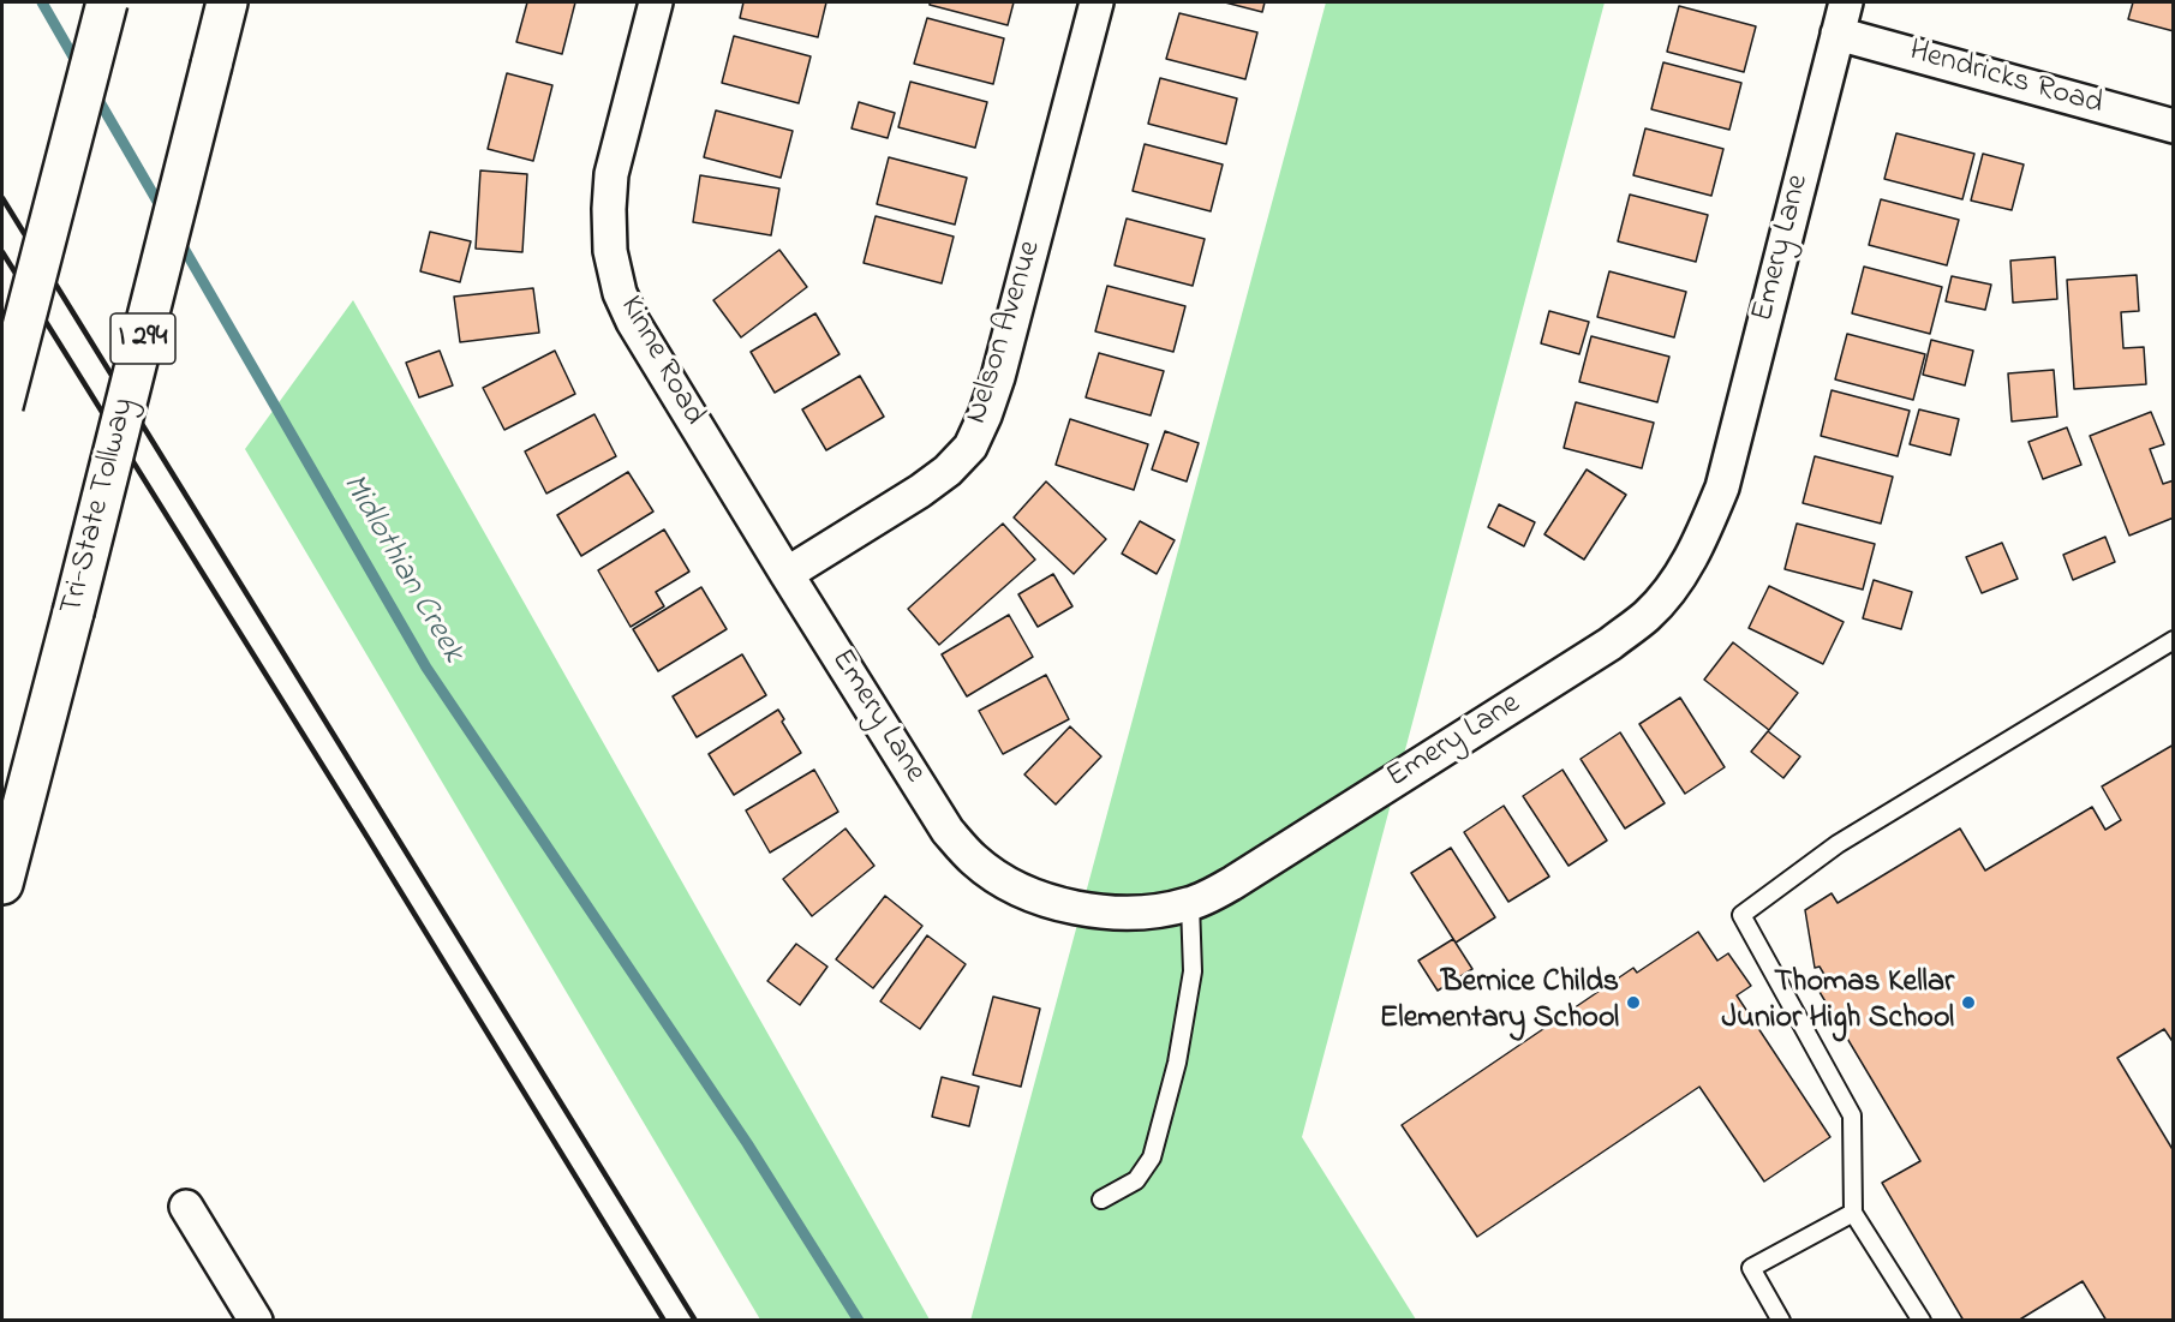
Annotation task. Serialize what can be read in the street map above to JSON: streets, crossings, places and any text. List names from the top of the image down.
{
  "streets": {
    "highway": ["I 294", "Tri-State Tollway"],
    "street": [
      "Hendricks Road",
      "Emery Lane",
      "Nelson Avenue",
      "Kinne Road"
    ]
  },
  "crossings": [
    ["Hendricks Road", "Emery Lane"],
    ["Emery Lane", "Nelson Avenue"],
    ["Emery Lane", "Kinne Road"],
    ["Nelson Avenue", "Kinne Road"]
  ],
  "water": ["Midlothian Creek"],
  "places": ["Bernice Childs Elementary School", "Thomas Kellar Junior High School"]
}
